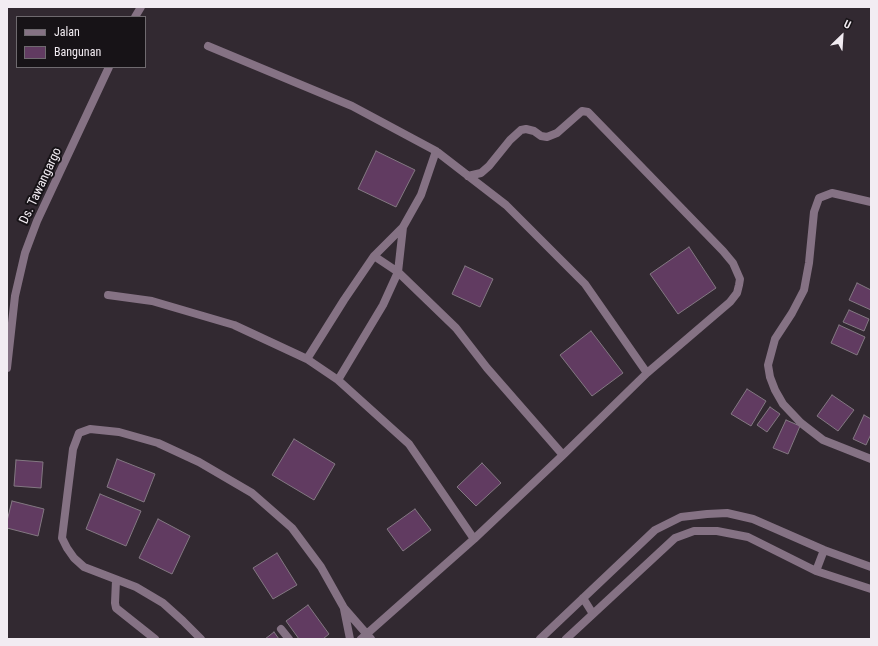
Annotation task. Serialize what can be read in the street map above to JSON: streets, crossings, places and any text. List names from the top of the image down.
{
  "streets": {
    "street": ["Ds. Tawangargo"]
  },
  "legend": ["Jalan", "Bangunan"],
  "north": "top right"
}
